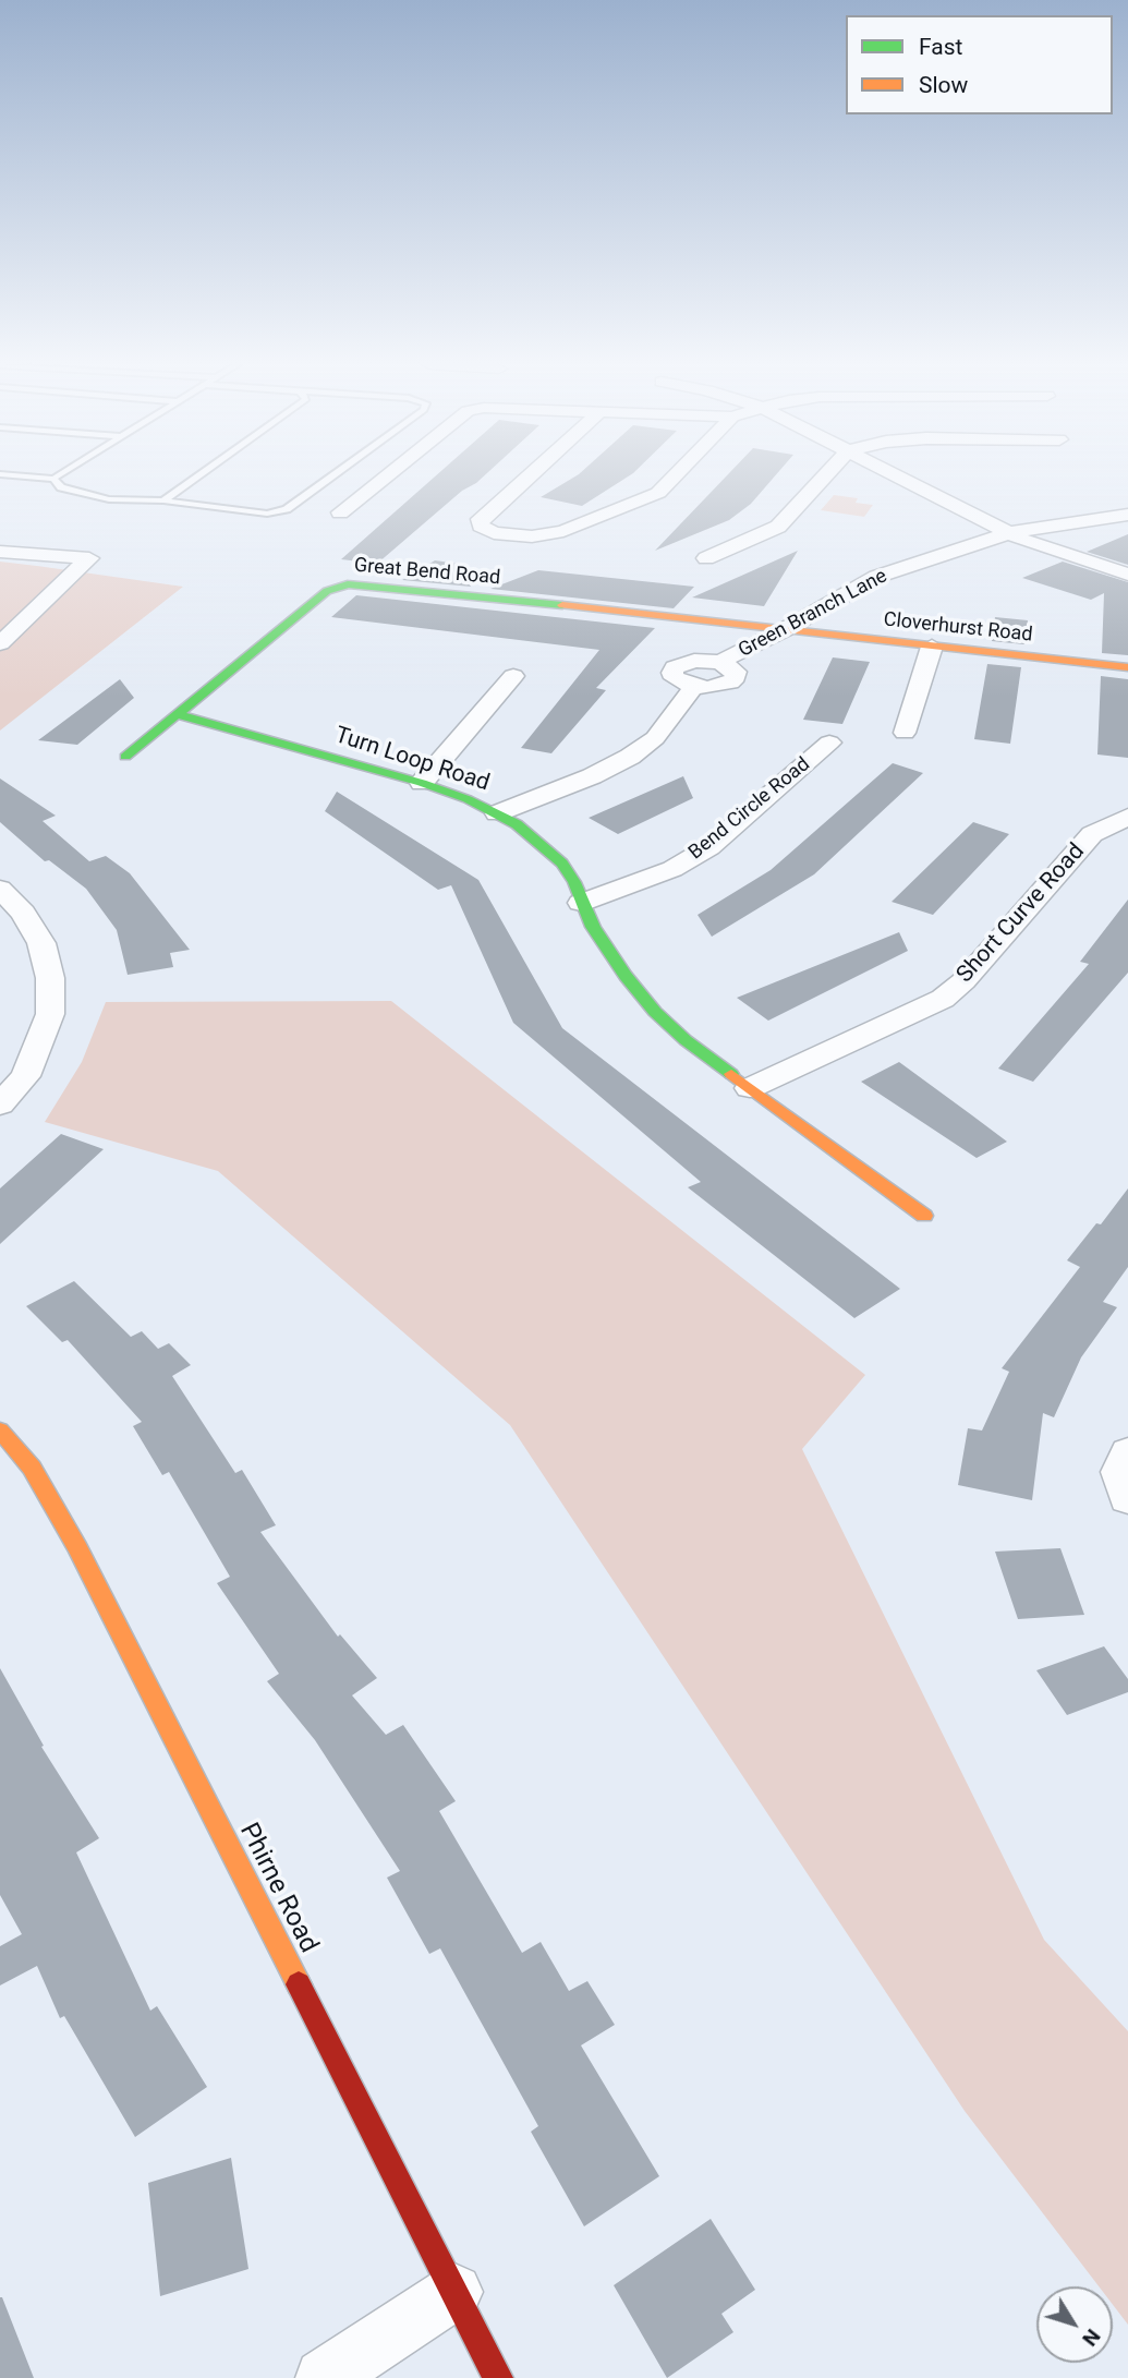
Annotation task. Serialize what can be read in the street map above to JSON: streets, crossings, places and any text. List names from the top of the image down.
{
  "streets": {
    "street": [
      "Great Bend Road",
      "Green Branch Lane",
      "Cloverhurst Road",
      "Turn Loop Road",
      "Bend Circle Road",
      "Short Curve Road",
      "Phirne Road"
    ]
  },
  "crossings": [
    ["Great Bend Road", "Green Branch Lane"],
    ["Great Bend Road", "Cloverhurst Road"],
    ["Great Bend Road", "Turn Loop Road"],
    ["Green Branch Lane", "Cloverhurst Road"],
    ["Green Branch Lane", "Turn Loop Road"],
    ["Turn Loop Road", "Bend Circle Road"],
    ["Turn Loop Road", "Short Curve Road"]
  ],
  "legend": ["Fast", "Slow"],
  "north": "bottom right"
}
